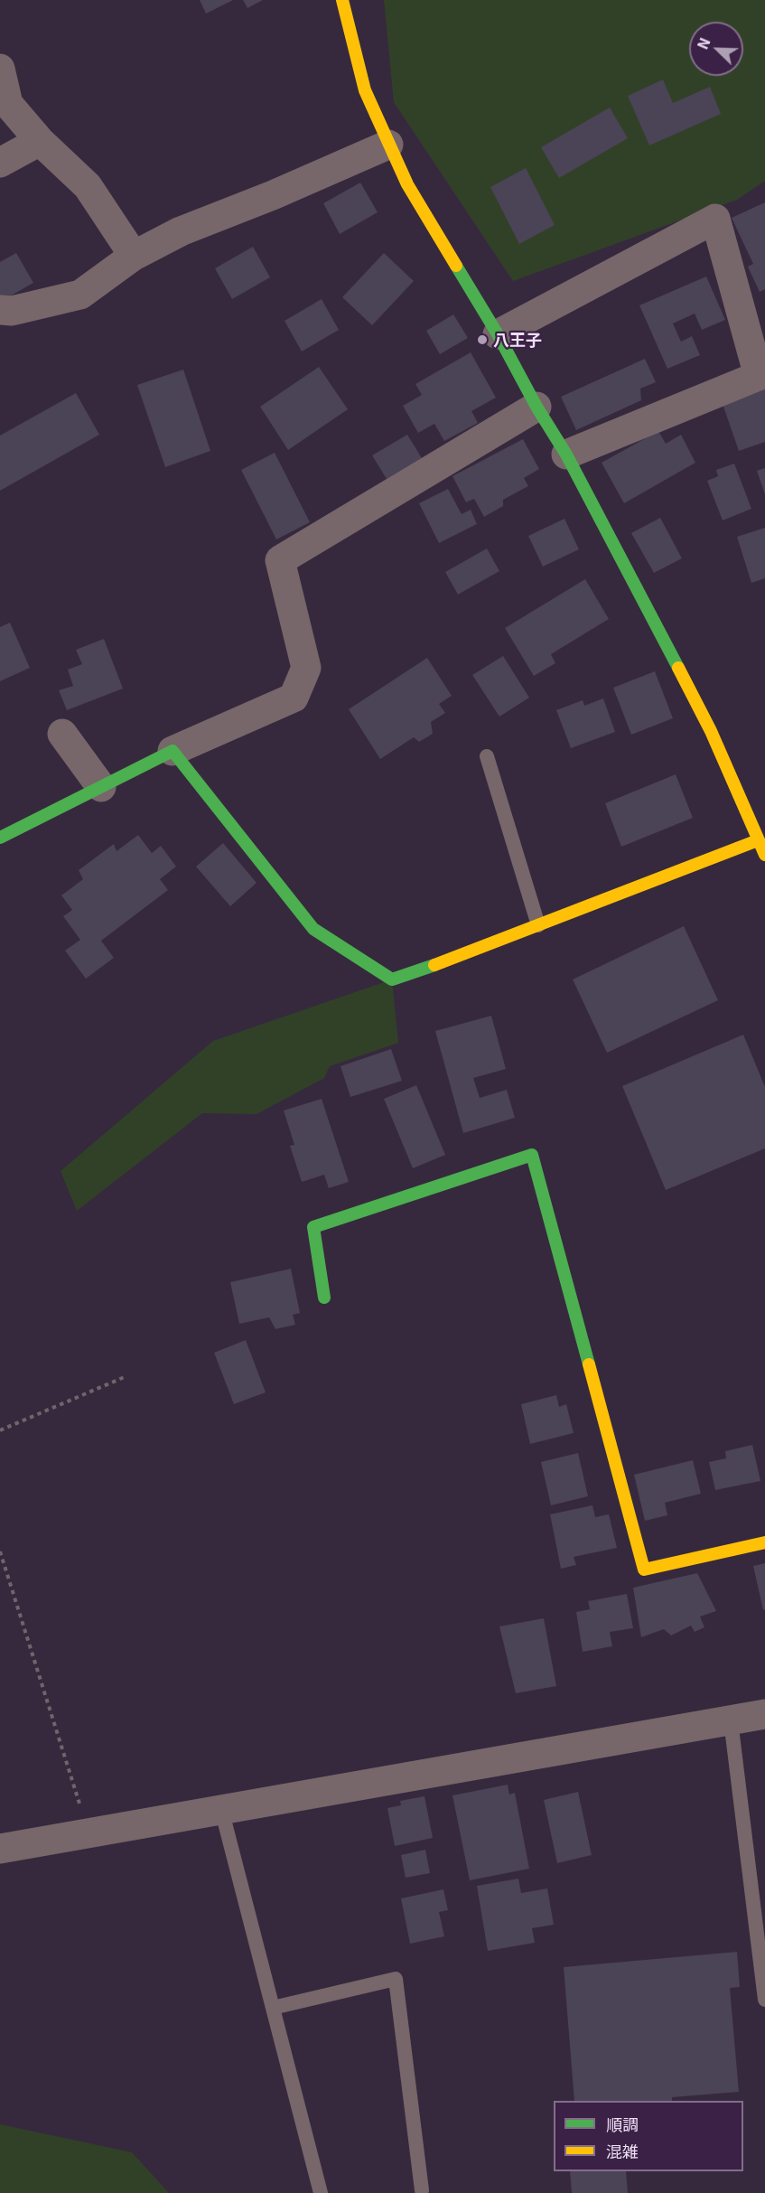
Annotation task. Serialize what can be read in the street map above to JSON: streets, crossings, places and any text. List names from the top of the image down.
{
  "places": ["八王子"],
  "legend": ["順調", "混雑"],
  "north": "top left"
}
